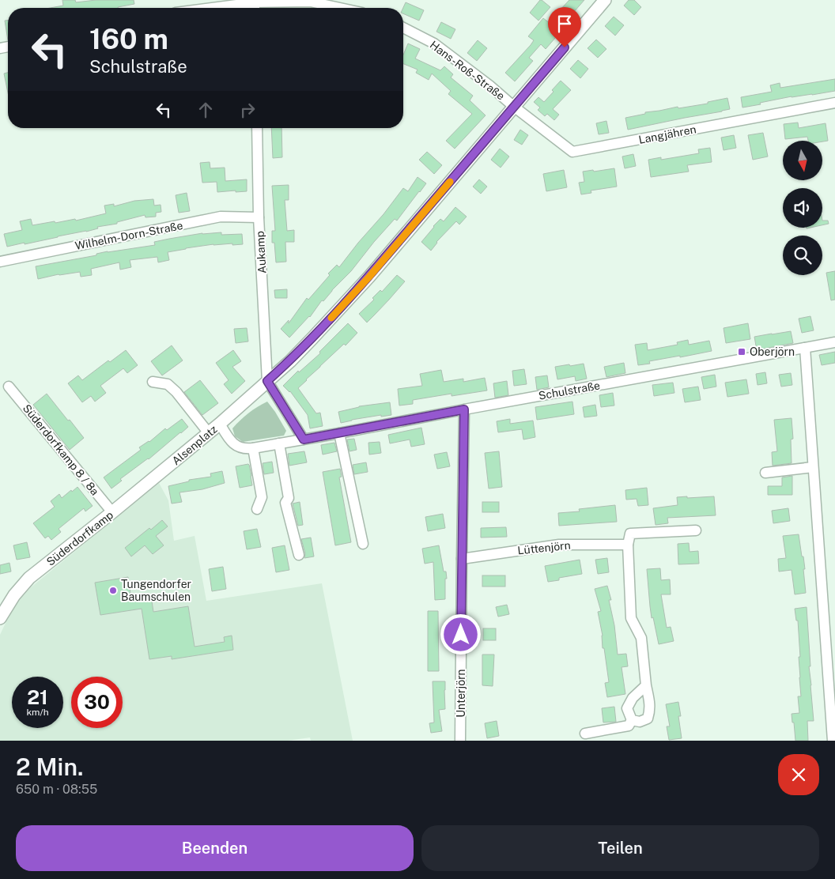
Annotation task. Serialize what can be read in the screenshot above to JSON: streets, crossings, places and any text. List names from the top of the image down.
{
  "streets": {
    "main road": ["Alsenplatz", "Süderdorfkamp"],
    "street": [
      "Hans-Roß-Straße",
      "Langjähren",
      "Wilhelm-Dorn-Straße",
      "Aukamp",
      "Schulstraße",
      "Süderdorfkamp 8 / 8a",
      "Lüttenjörn",
      "Unterjörn"
    ]
  },
  "crossings": [
    ["Hans-Roß-Straße", "Langjähren"],
    ["Hans-Roß-Straße", "Alsenplatz"],
    ["Langjähren", "Alsenplatz"],
    ["Wilhelm-Dorn-Straße", "Aukamp"],
    ["Aukamp", "Alsenplatz"],
    ["Schulstraße", "Alsenplatz"],
    ["Schulstraße", "Unterjörn"],
    ["Alsenplatz", "Süderdorfkamp"],
    ["Süderdorfkamp 8 / 8a", "Süderdorfkamp"],
    ["Lüttenjörn", "Unterjörn"]
  ],
  "places": {
    "transit": ["Oberjörn"],
    "other": ["Tungendorfer Baumschulen"]
  },
  "north": "bottom",
  "page": {
    "turn": ["160 m", "Schulstraße"],
    "speed": "21 km/h",
    "limit": "30",
    "heading": ["2 Min.", "650 m · 08:55"],
    "buttons": ["Beenden", "Teilen"]
  }
}
